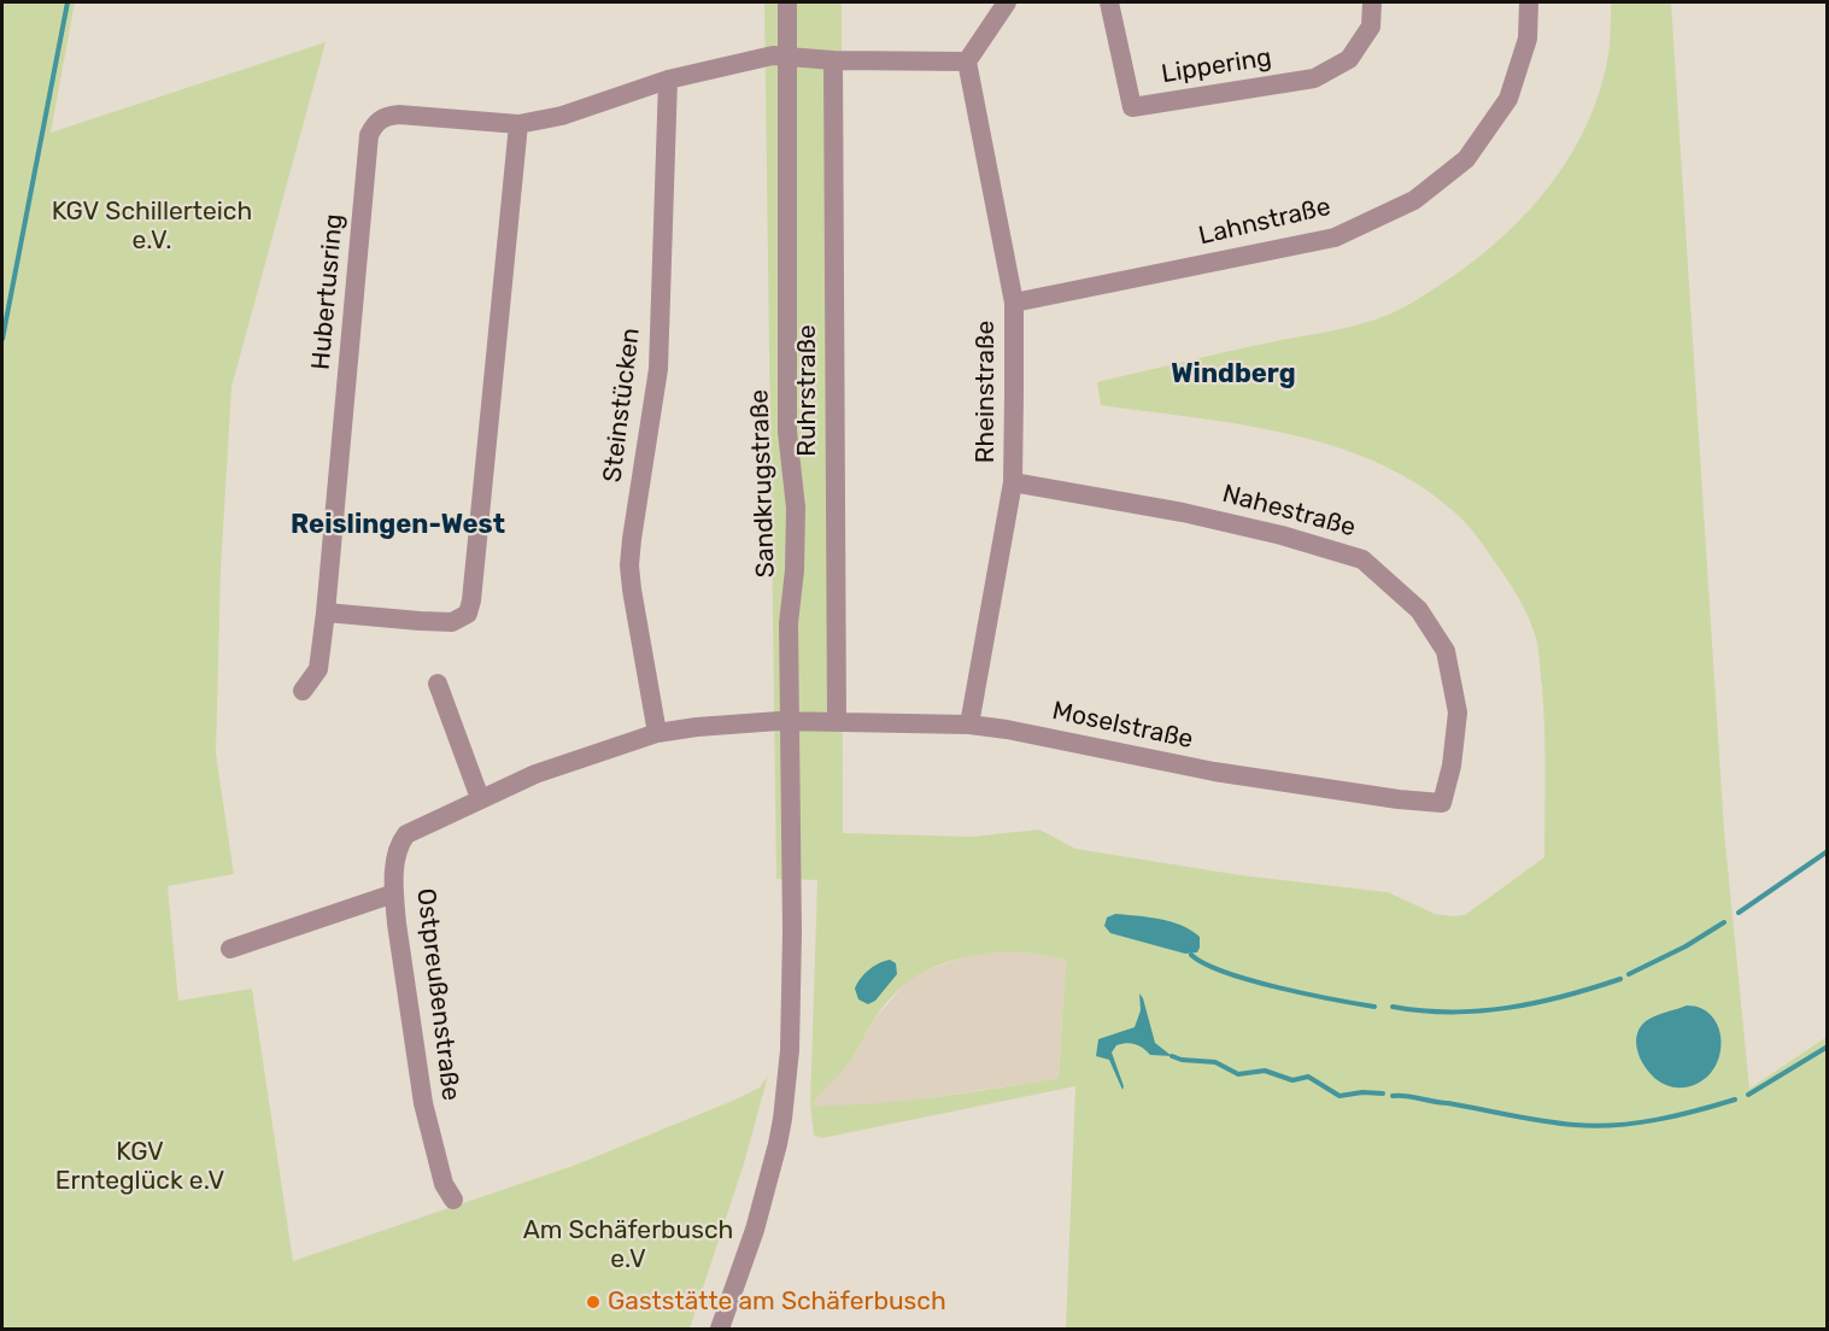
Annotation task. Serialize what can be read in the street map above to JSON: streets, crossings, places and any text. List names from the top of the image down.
{
  "streets": {
    "street": [
      "Lippering",
      "Lahnstraße",
      "Hubertusring",
      "Ruhrstraße",
      "Rheinstraße",
      "Steinstücken",
      "Sandkrugstraße",
      "Nahestraße",
      "Moselstraße",
      "Ostpreußenstraße"
    ]
  },
  "crossings": [
    ["Lahnstraße", "Rheinstraße"],
    ["Hubertusring", "Ruhrstraße"],
    ["Hubertusring", "Rheinstraße"],
    ["Hubertusring", "Steinstücken"],
    ["Hubertusring", "Sandkrugstraße"],
    ["Ruhrstraße", "Moselstraße"],
    ["Rheinstraße", "Nahestraße"],
    ["Rheinstraße", "Moselstraße"],
    ["Steinstücken", "Ostpreußenstraße"],
    ["Sandkrugstraße", "Moselstraße"],
    ["Sandkrugstraße", "Ostpreußenstraße"],
    ["Nahestraße", "Moselstraße"],
    ["Moselstraße", "Ostpreußenstraße"]
  ],
  "districts": ["Windberg", "Reislingen-West"],
  "parks": ["KGV Schillerteich e.V.", "KGV Ernteglück e.V", "Am Schäferbusch e.V"],
  "places": ["Gaststätte am Schäferbusch"]
}
